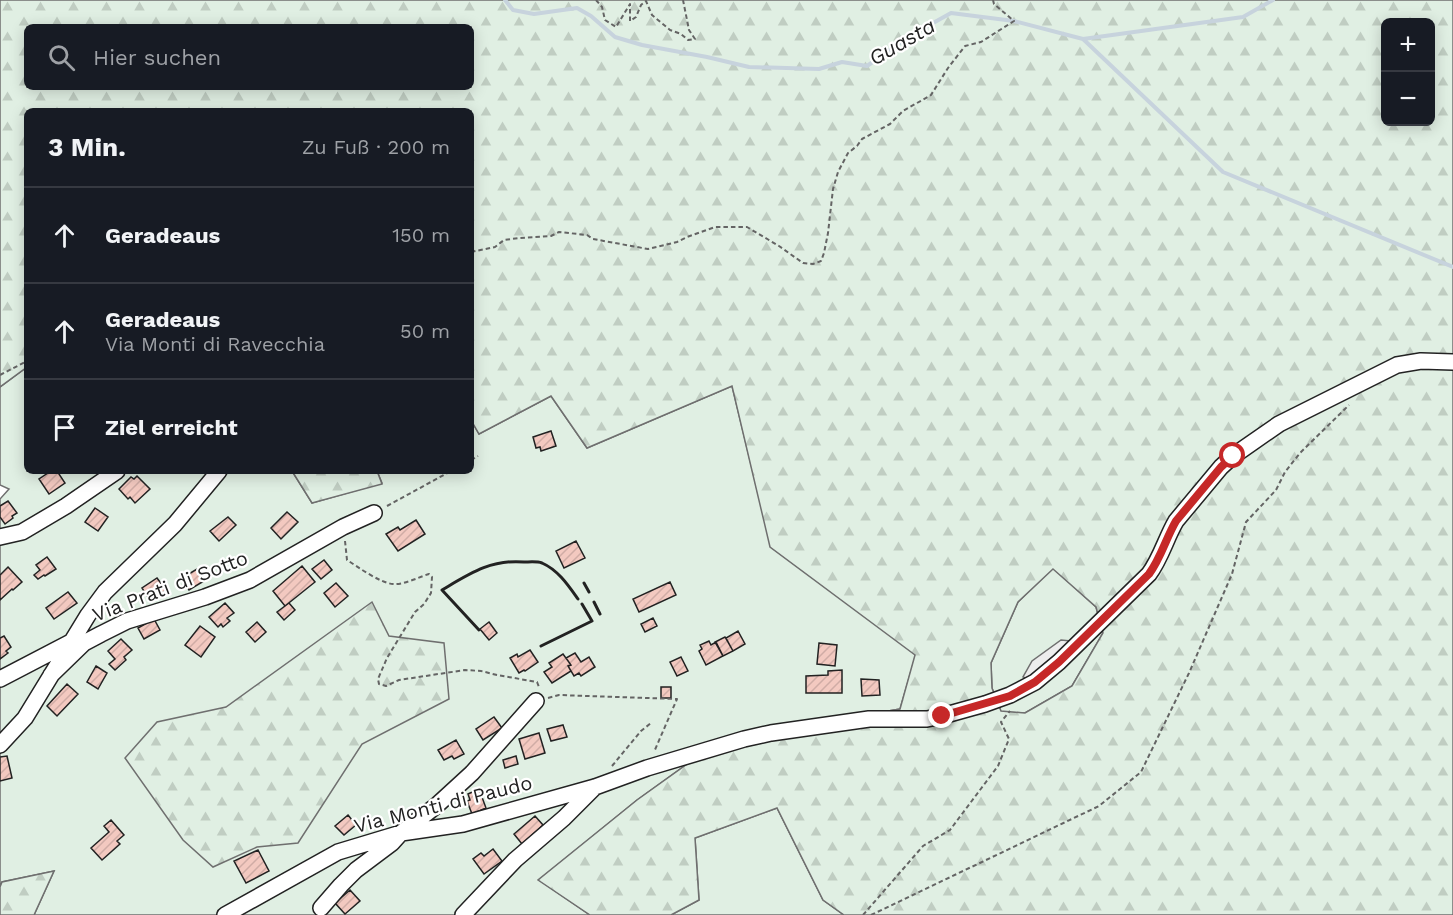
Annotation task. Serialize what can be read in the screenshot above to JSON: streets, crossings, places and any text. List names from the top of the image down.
{
  "streets": {
    "street": ["Via Prati di Sotto", "Via Monti di Paudo"]
  },
  "water": ["Guasta"],
  "page": {
    "map_buttons": ["+", "−"],
    "search": "Hier suchen",
    "heading": ["3 Min.", "Zu Fuß · 200 m"],
    "list": [
      ["Geradeaus", "150 m"],
      ["Geradeaus", "Via Monti di Ravecchia", "50 m"],
      "Ziel erreicht"
    ]
  }
}
